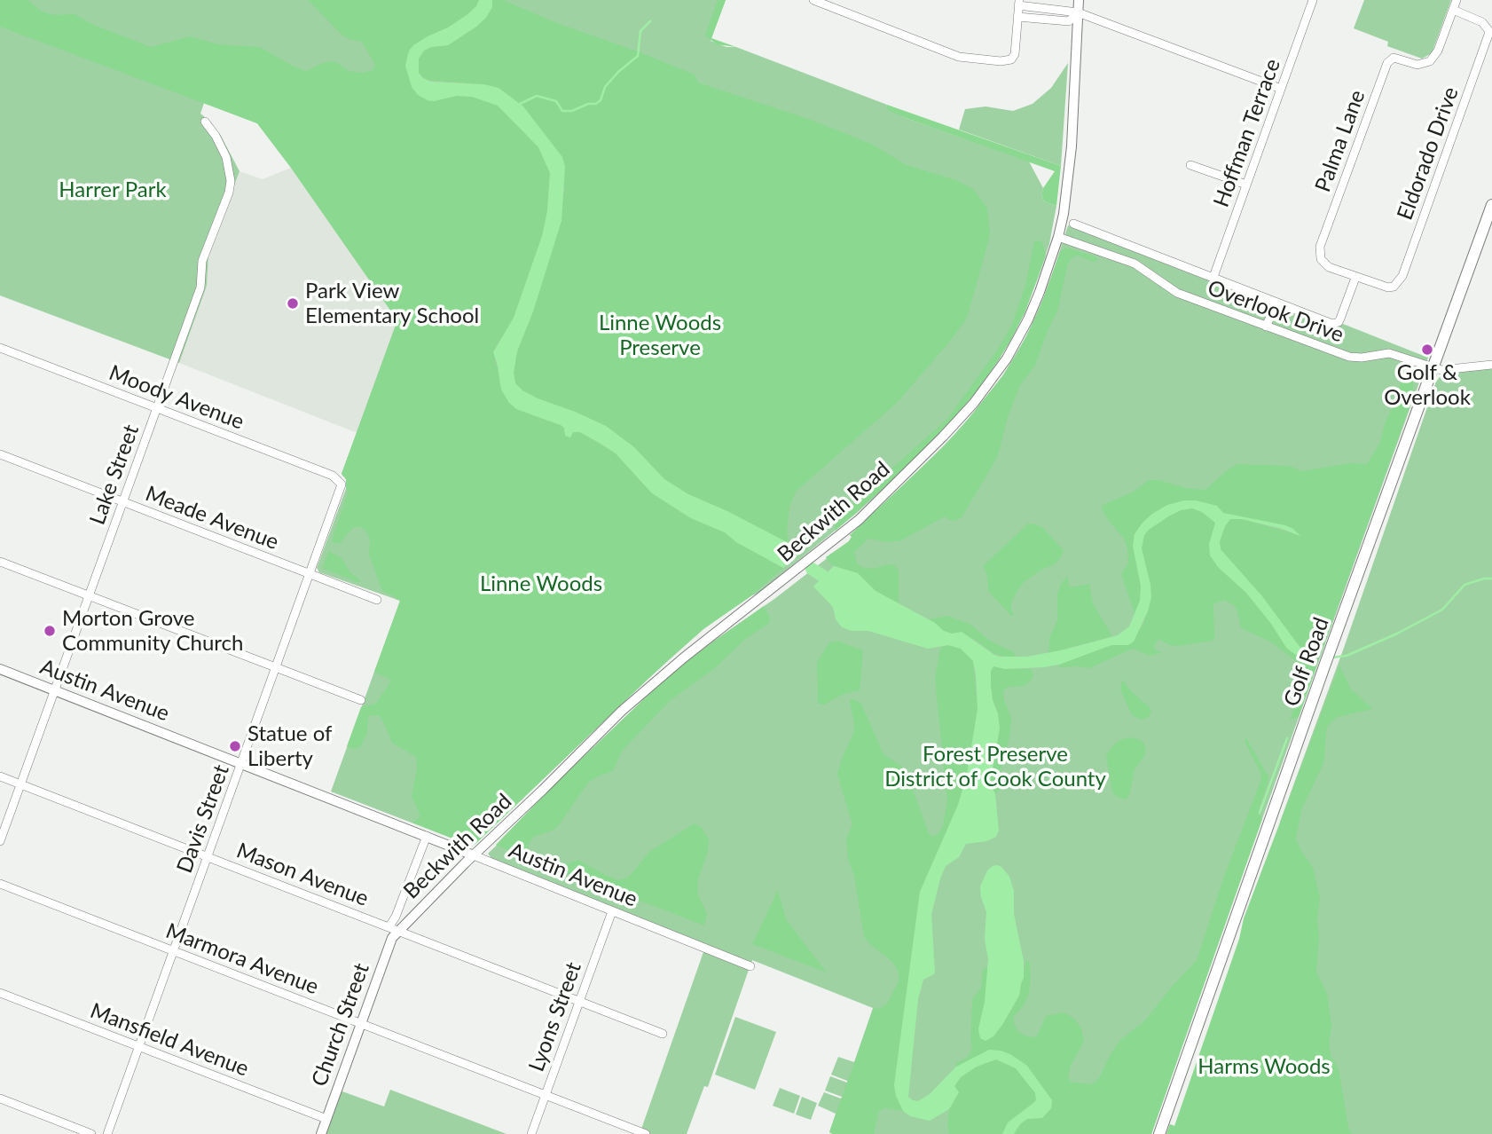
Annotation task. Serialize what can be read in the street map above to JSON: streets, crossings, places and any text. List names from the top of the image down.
{
  "streets": {
    "main road": ["Golf Road"],
    "street": [
      "Hoffman Terrace",
      "Palma Lane",
      "Eldorado Drive",
      "Overlook Drive",
      "Moody Avenue",
      "Lake Street",
      "Beckwith Road",
      "Meade Avenue",
      "Austin Avenue",
      "Davis Street",
      "Mason Avenue",
      "Marmora Avenue",
      "Lyons Street",
      "Church Street",
      "Mansfield Avenue"
    ]
  },
  "crossings": [
    ["Palma Lane", "Eldorado Drive"],
    ["Overlook Drive", "Beckwith Road"],
    ["Overlook Drive", "Golf Road"],
    ["Moody Avenue", "Lake Street"],
    ["Moody Avenue", "Davis Street"],
    ["Lake Street", "Meade Avenue"],
    ["Lake Street", "Austin Avenue"],
    ["Lake Street", "Mason Avenue"],
    ["Beckwith Road", "Austin Avenue"],
    ["Beckwith Road", "Mason Avenue"],
    ["Beckwith Road", "Church Street"],
    ["Meade Avenue", "Davis Street"],
    ["Austin Avenue", "Davis Street"],
    ["Austin Avenue", "Lyons Street"],
    ["Austin Avenue", "Church Street"],
    ["Davis Street", "Mason Avenue"],
    ["Davis Street", "Marmora Avenue"],
    ["Davis Street", "Mansfield Avenue"],
    ["Mason Avenue", "Lyons Street"],
    ["Mason Avenue", "Church Street"],
    ["Marmora Avenue", "Lyons Street"],
    ["Marmora Avenue", "Church Street"],
    ["Church Street", "Mansfield Avenue"]
  ],
  "parks": [
    "Harrer Park",
    "Linne Woods Preserve",
    "Linne Woods",
    "Forest Preserve District of Cook County",
    "Harms Woods"
  ],
  "places": [
    "Park View Elementary School",
    "Golf & Overlook",
    "Morton Grove Community Church",
    "Statue of Liberty"
  ]
}
